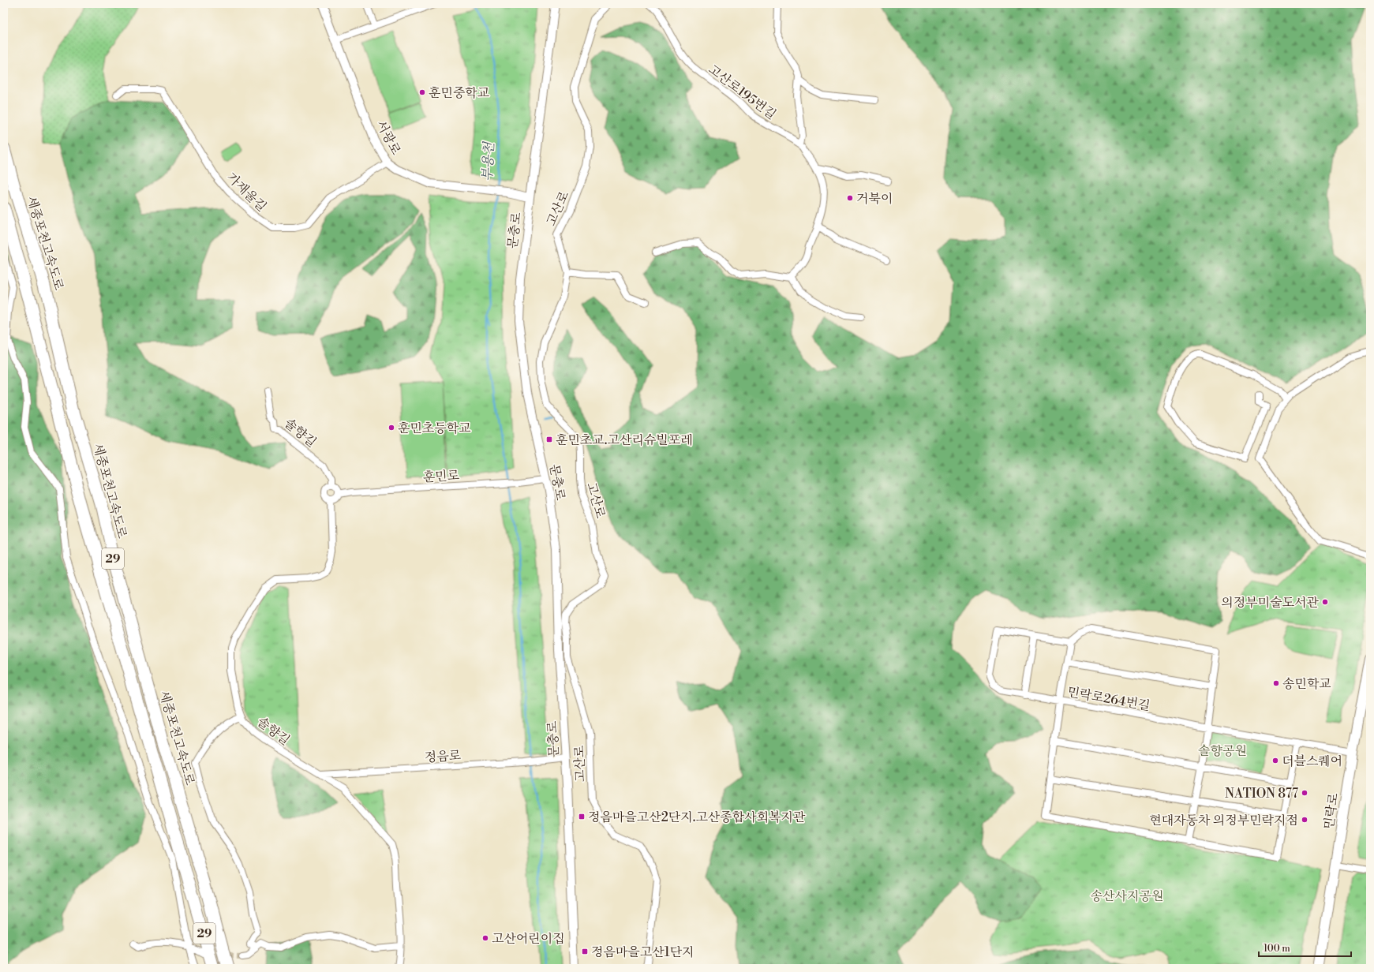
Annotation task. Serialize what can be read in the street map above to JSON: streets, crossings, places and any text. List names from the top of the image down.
{
  "streets": {
    "highway": ["세종포천고속도로", "29"],
    "main road": ["민락로"],
    "street": [
      "고산로195번길",
      "서광로",
      "가재울길",
      "고산로",
      "문충로",
      "솔향길",
      "훈민로",
      "민락로264번길",
      "정음로"
    ]
  },
  "crossings": [
    ["서광로", "가재울길"],
    ["서광로", "문충로"],
    ["문충로", "훈민로"],
    ["문충로", "정음로"],
    ["솔향길", "훈민로"],
    ["솔향길", "정음로"],
    ["민락로264번길", "민락로"]
  ],
  "water": ["부용천"],
  "parks": ["솔향공원", "송산사지공원"],
  "places": {
    "other": [
      "훈민중학교",
      "거북이",
      "훈민초등학교",
      "의정부미술도서관",
      "송민학교",
      "더블스퀘어",
      "NATION 877",
      "현대자동차 의정부민락지점",
      "고산어린이집"
    ],
    "transit": ["훈민초교.고산리슈빌포레", "정음마을고산2단지.고산종합사회복지관", "정음마을고산1단지"]
  },
  "scale_bar": "100 m"
}
